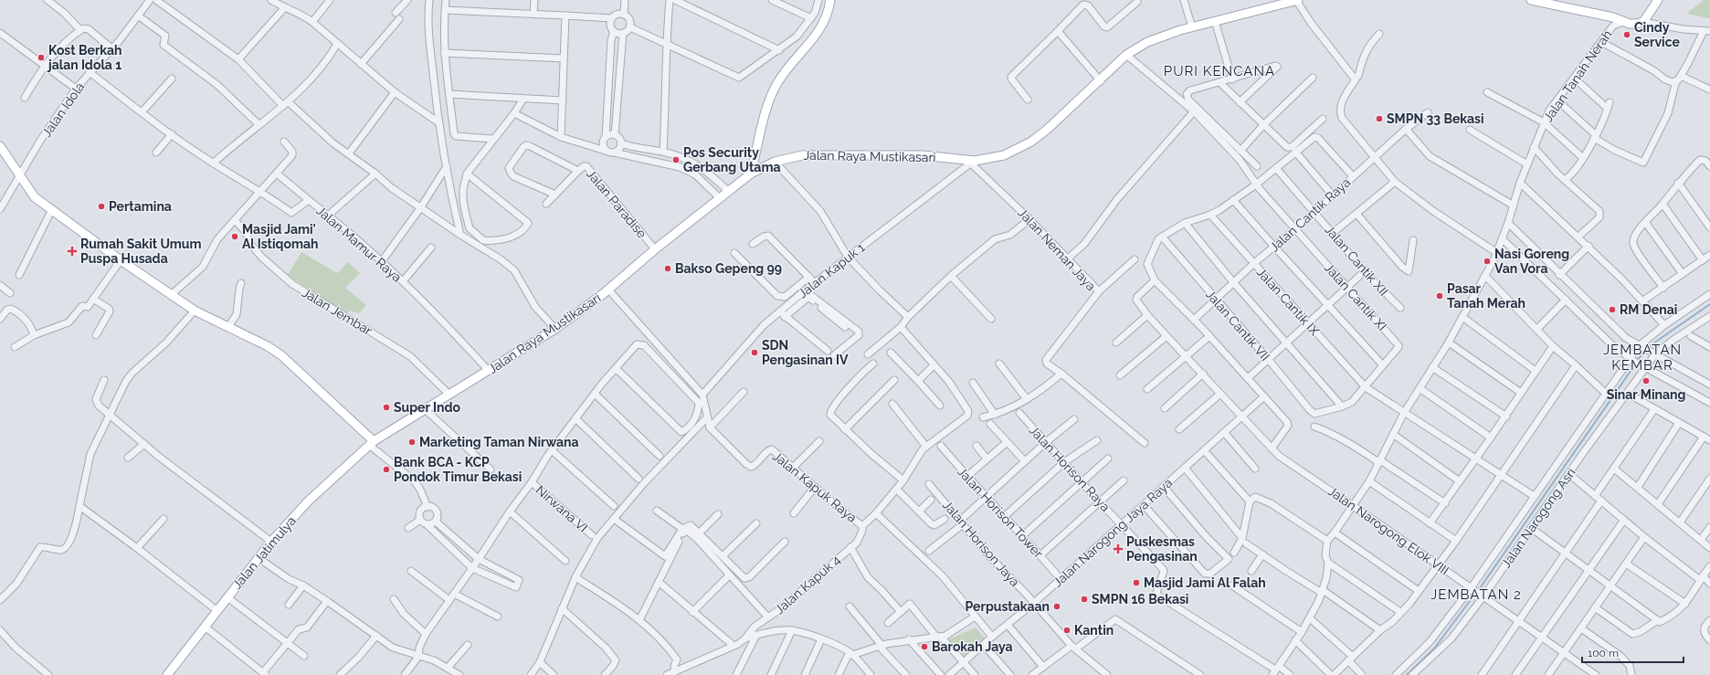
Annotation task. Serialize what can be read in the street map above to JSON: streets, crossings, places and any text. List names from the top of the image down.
{
  "streets": {
    "main road": ["Jalan Raya Mustikasari", "Jalan Jatimulya"],
    "street": [
      "Jalan Tanah Nerah",
      "Jalan Idola",
      "Jalan Paradise",
      "Jalan Cantik Raya",
      "Jalan Mamur Raya",
      "Jalan Neman Jaya",
      "Jalan Cantik XII",
      "Jalan Kapuk 1",
      "Jalan Cantik XI",
      "Jalan Cantik IX",
      "Jalan Jembar",
      "Jalan Cantik VII",
      "Jalan Horison Raya",
      "Jalan Kapuk Raya",
      "Nirwana VI",
      "Jalan Horison Tower",
      "Jalan Narogong Asri",
      "Jalan Narogong Elok VIII",
      "Jalan Narogong Jaya Raya",
      "Jalan Horison Jaya",
      "Jalan Kapuk 4"
    ]
  },
  "crossings": [
    ["Jalan Tanah Nerah", "Jalan Cantik IX"],
    ["Jalan Tanah Nerah", "Jalan Narogong Elok VIII"],
    ["Jalan Idola", "Jalan Mamur Raya"],
    ["Jalan Raya Mustikasari", "Jalan Paradise"],
    ["Jalan Raya Mustikasari", "Jalan Mamur Raya"],
    ["Jalan Raya Mustikasari", "Jalan Neman Jaya"],
    ["Jalan Raya Mustikasari", "Jalan Kapuk 1"],
    ["Jalan Raya Mustikasari", "Jalan Cantik XI"],
    ["Jalan Raya Mustikasari", "Jalan Jembar"],
    ["Jalan Raya Mustikasari", "Jalan Jatimulya"],
    ["Jalan Cantik Raya", "Jalan Cantik XII"],
    ["Jalan Cantik Raya", "Jalan Cantik XI"],
    ["Jalan Cantik Raya", "Jalan Cantik IX"],
    ["Jalan Cantik Raya", "Jalan Cantik VII"],
    ["Jalan Neman Jaya", "Jalan Kapuk 1"],
    ["Jalan Cantik IX", "Jalan Narogong Asri"],
    ["Jalan Horison Raya", "Jalan Narogong Jaya Raya"],
    ["Jalan Kapuk Raya", "Jalan Narogong Jaya Raya"],
    ["Jalan Kapuk Raya", "Jalan Kapuk 4"],
    ["Jalan Horison Tower", "Jalan Narogong Jaya Raya"],
    ["Jalan Narogong Asri", "Jalan Narogong Elok VIII"],
    ["Jalan Narogong Elok VIII", "Jalan Narogong Jaya Raya"],
    ["Jalan Narogong Jaya Raya", "Jalan Horison Jaya"]
  ],
  "districts": ["PURI KENCANA", "JEMBATAN KEMBAR", "JEMBATAN 2"],
  "places": {
    "other": [
      "Cindy Service",
      "Kost Berkah jalan Idola 1",
      "SMPN 33 Bekasi",
      "Pos Security Gerbang Utama",
      "Pertamina",
      "Masjid Jami' Al Istiqomah",
      "Nasi Goreng Van Vora",
      "Bakso Gepeng 99",
      "Pasar Tanah Merah",
      "RM Denai",
      "SDN Pengasinan IV",
      "Sinar Minang",
      "Super Indo",
      "Marketing Taman Nirwana",
      "Bank BCA - KCP Pondok Timur Bekasi",
      "Masjid Jami Al Falah",
      "SMPN 16 Bekasi",
      "Perpustakaan",
      "Kantin",
      "Barokah Jaya"
    ],
    "health": ["Rumah Sakit Umum Puspa Husada", "Puskesmas Pengasinan"]
  },
  "scale_bar": "100 m"
}
